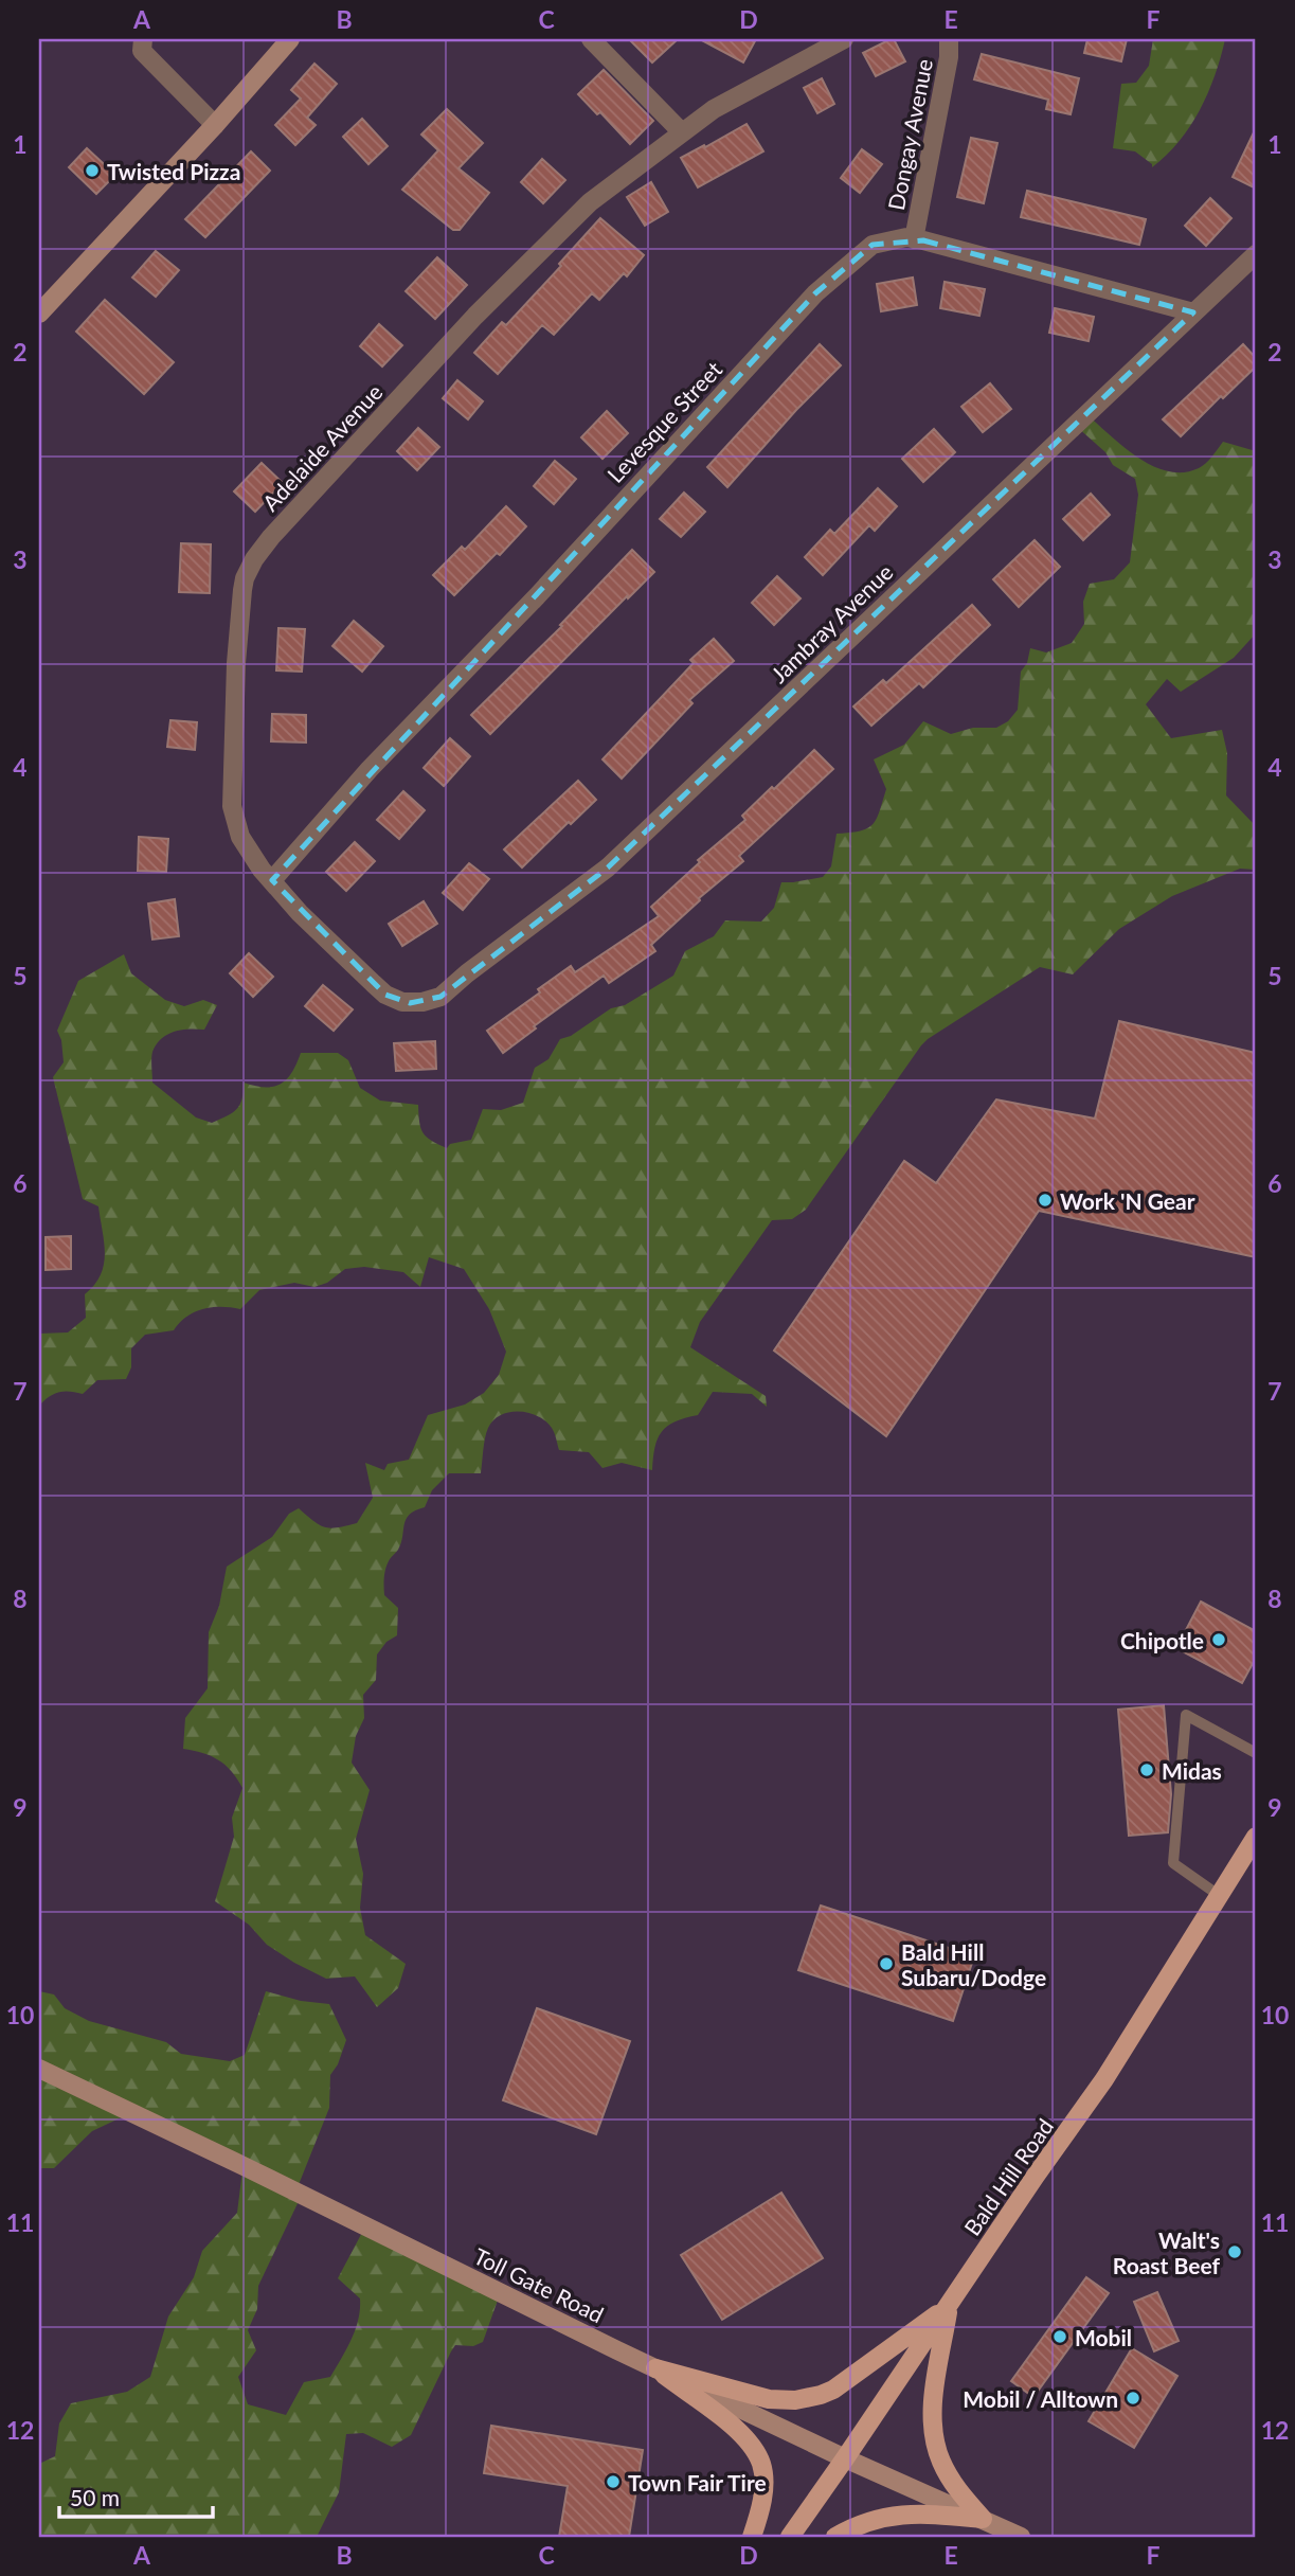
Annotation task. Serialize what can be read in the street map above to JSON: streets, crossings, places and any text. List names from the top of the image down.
{
  "streets": {
    "main road": ["Bald Hill Road", "Toll Gate Road"],
    "street": [
      "Dongay Avenue",
      "Levesque Street",
      "Adelaide Avenue",
      "Jambray Avenue"
    ]
  },
  "crossings": [
    ["Dongay Avenue", "Levesque Street"],
    ["Levesque Street", "Adelaide Avenue"],
    ["Levesque Street", "Jambray Avenue"],
    ["Adelaide Avenue", "Jambray Avenue"],
    ["Bald Hill Road", "Toll Gate Road"]
  ],
  "places": [
    "Twisted Pizza",
    "Work 'N Gear",
    "Chipotle",
    "Midas",
    "Bald Hill Subaru/Dodge",
    "Walt's Roast Beef",
    "Mobil",
    "Mobil / Alltown",
    "Town Fair Tire"
  ],
  "scale_bar": "50 m",
  "grid": {
    "columns": [
      "A",
      "B",
      "C",
      "D",
      "E",
      "F"
    ],
    "rows": [
      "1",
      "2",
      "3",
      "4",
      "5",
      "6",
      "7",
      "8",
      "9",
      "10",
      "11",
      "12"
    ]
  }
}
